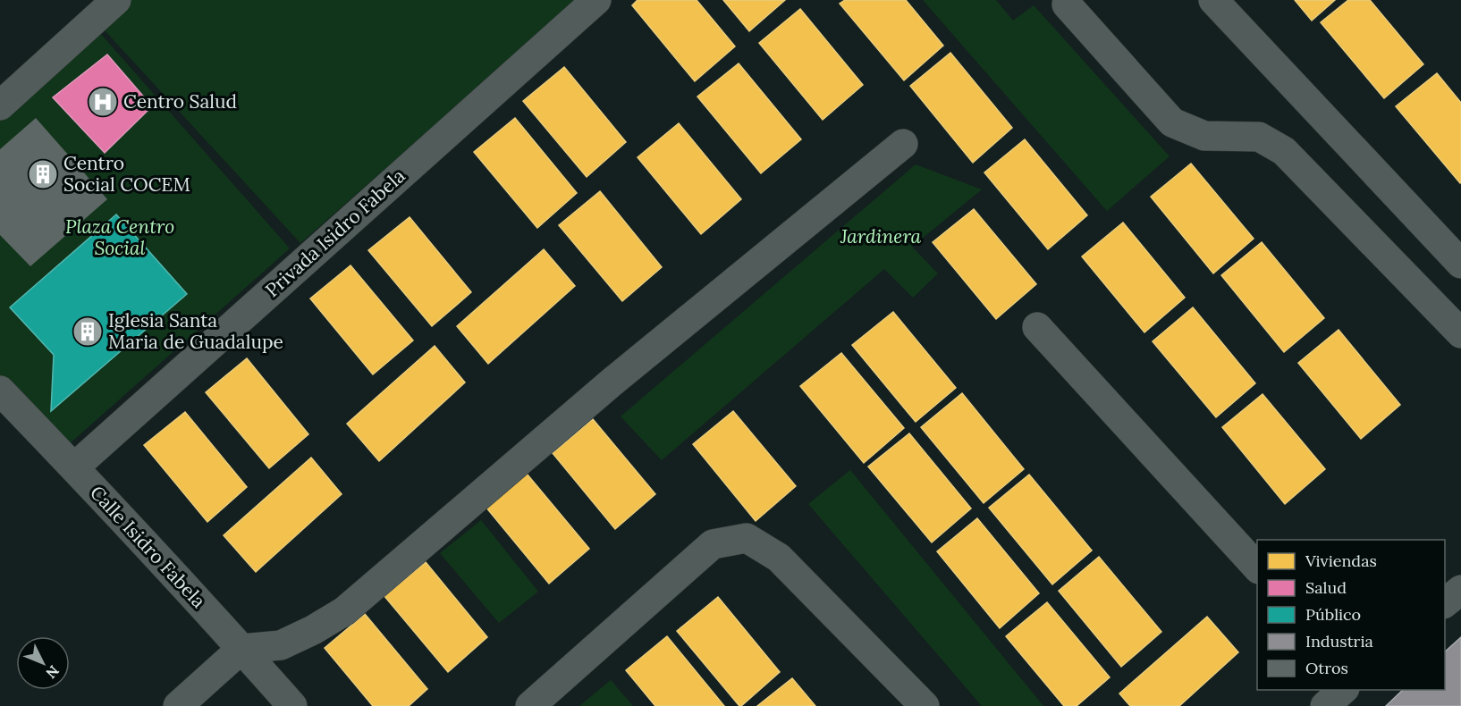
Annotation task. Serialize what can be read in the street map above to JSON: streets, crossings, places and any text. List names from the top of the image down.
{
  "streets": {
    "street": ["Privada Isidro Fabela", "Calle Isidro Fabela"]
  },
  "crossings": [
    ["Privada Isidro Fabela", "Calle Isidro Fabela"]
  ],
  "parks": ["Plaza Centro Social", "Jardinera"],
  "places": {
    "hospital": ["Centro Salud"],
    "building": ["Centro Social COCEM", "Iglesia Santa Maria de Guadalupe"]
  },
  "legend": [
    "Viviendas",
    "Salud",
    "Público",
    "Industria",
    "Otros"
  ],
  "north": "bottom right"
}
